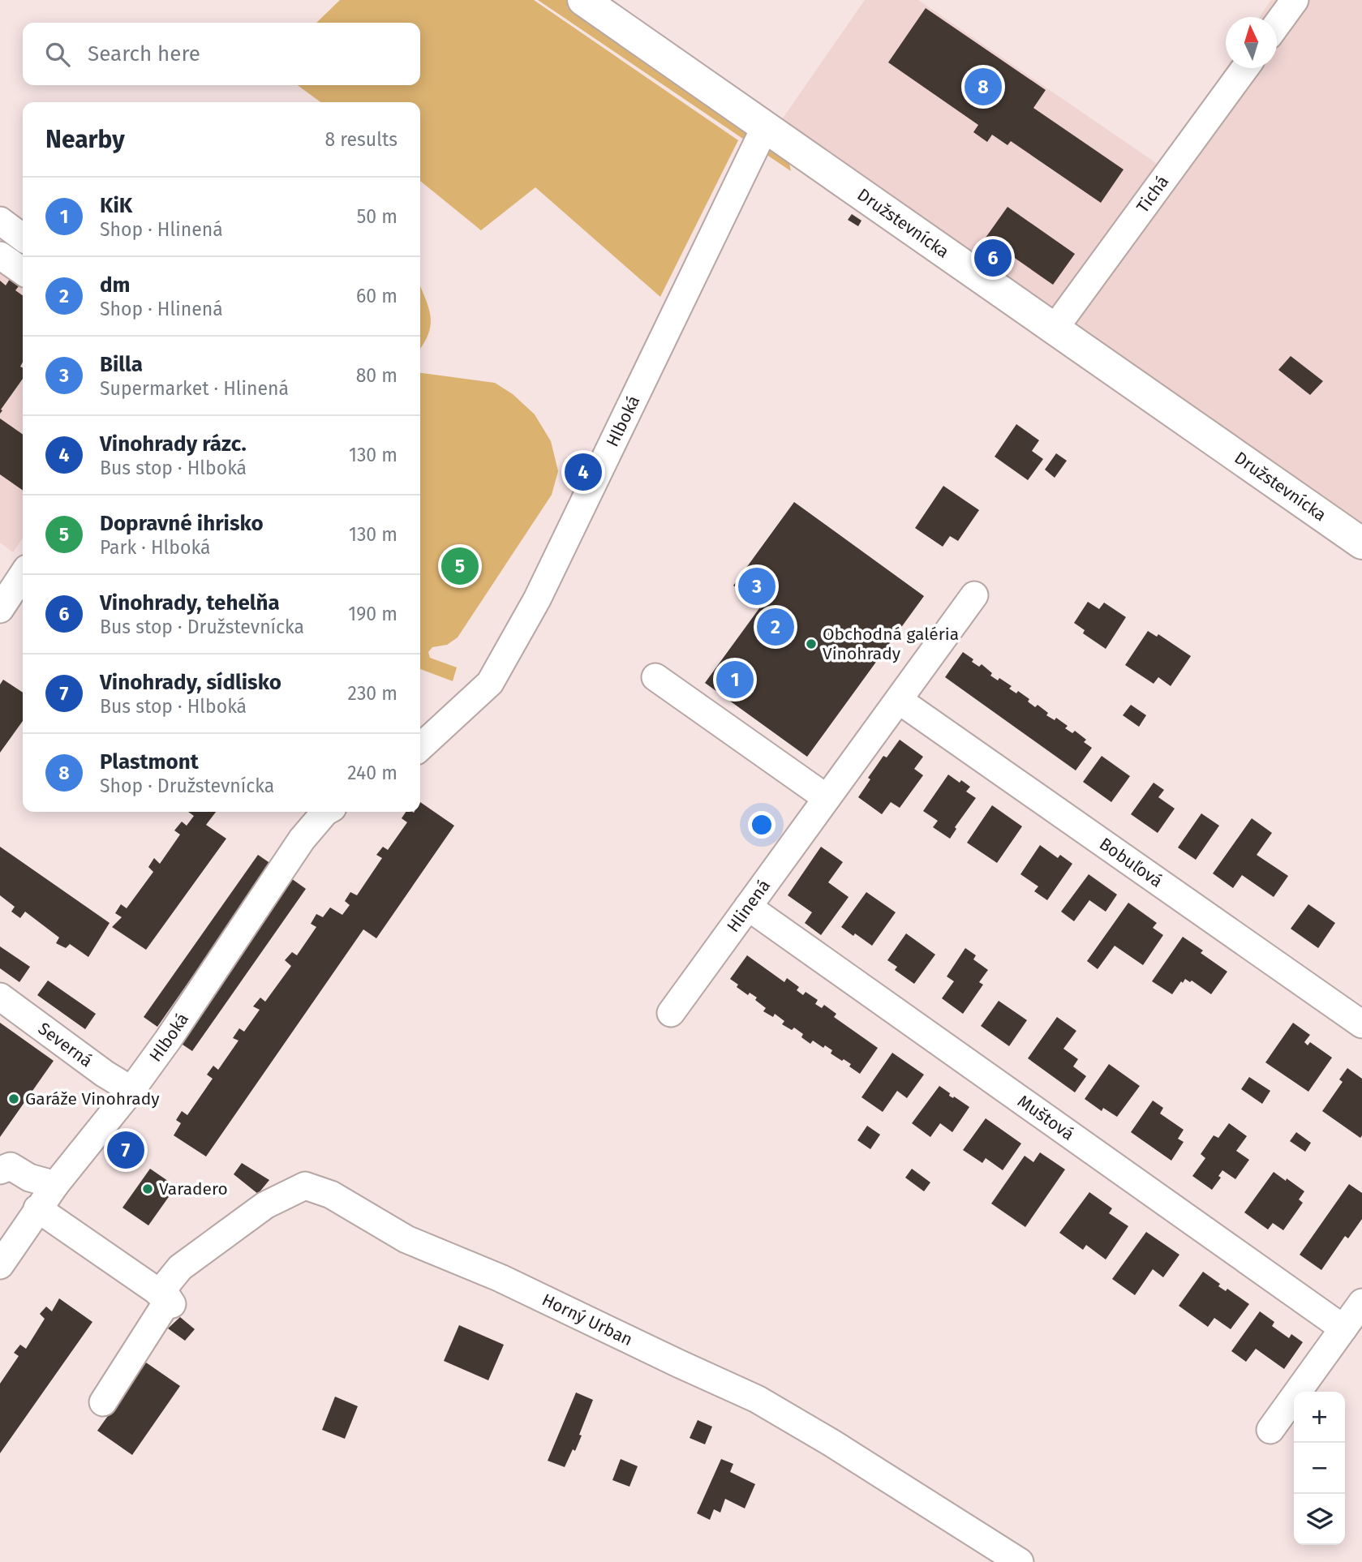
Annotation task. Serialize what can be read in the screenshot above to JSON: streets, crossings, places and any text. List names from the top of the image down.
{
  "streets": {
    "main road": ["Družstevnícka"],
    "street": [
      "Tichá",
      "Hlboká",
      "Bobuľová",
      "Hlinená",
      "Severná",
      "Muštová",
      "Horný Urban"
    ]
  },
  "crossings": [
    ["Tichá", "Družstevnícka"],
    ["Družstevnícka", "Hlboká"],
    ["Hlboká", "Severná"],
    ["Bobuľová", "Hlinená"],
    ["Hlinená", "Muštová"]
  ],
  "places": ["Obchodná galéria Vinohrady", "Garáže Vinohrady", "Varadero"],
  "north": "top",
  "page": {
    "search": "Search here",
    "pins": [
      "8",
      "6",
      "4",
      "5",
      "3",
      "2",
      "1",
      "7"
    ],
    "heading": ["Nearby", "8 results"],
    "list": [
      {
        "mark": "1",
        "name": "KiK",
        "note": "Shop · Hlinená",
        "value": "50 m"
      },
      {
        "mark": "2",
        "name": "dm",
        "note": "Shop · Hlinená",
        "value": "60 m"
      },
      {
        "mark": "3",
        "name": "Billa",
        "note": "Supermarket · Hlinená",
        "value": "80 m"
      },
      {
        "mark": "4",
        "name": "Vinohrady rázc.",
        "note": "Bus stop · Hlboká",
        "value": "130 m"
      },
      {
        "mark": "5",
        "name": "Dopravné ihrisko",
        "note": "Park · Hlboká",
        "value": "130 m"
      },
      {
        "mark": "6",
        "name": "Vinohrady, tehelňa",
        "note": "Bus stop · Družstevnícka",
        "value": "190 m"
      },
      {
        "mark": "7",
        "name": "Vinohrady, sídlisko",
        "note": "Bus stop · Hlboká",
        "value": "230 m"
      },
      {
        "mark": "8",
        "name": "Plastmont",
        "note": "Shop · Družstevnícka",
        "value": "240 m"
      }
    ],
    "map_buttons": ["+", "−"]
  }
}
